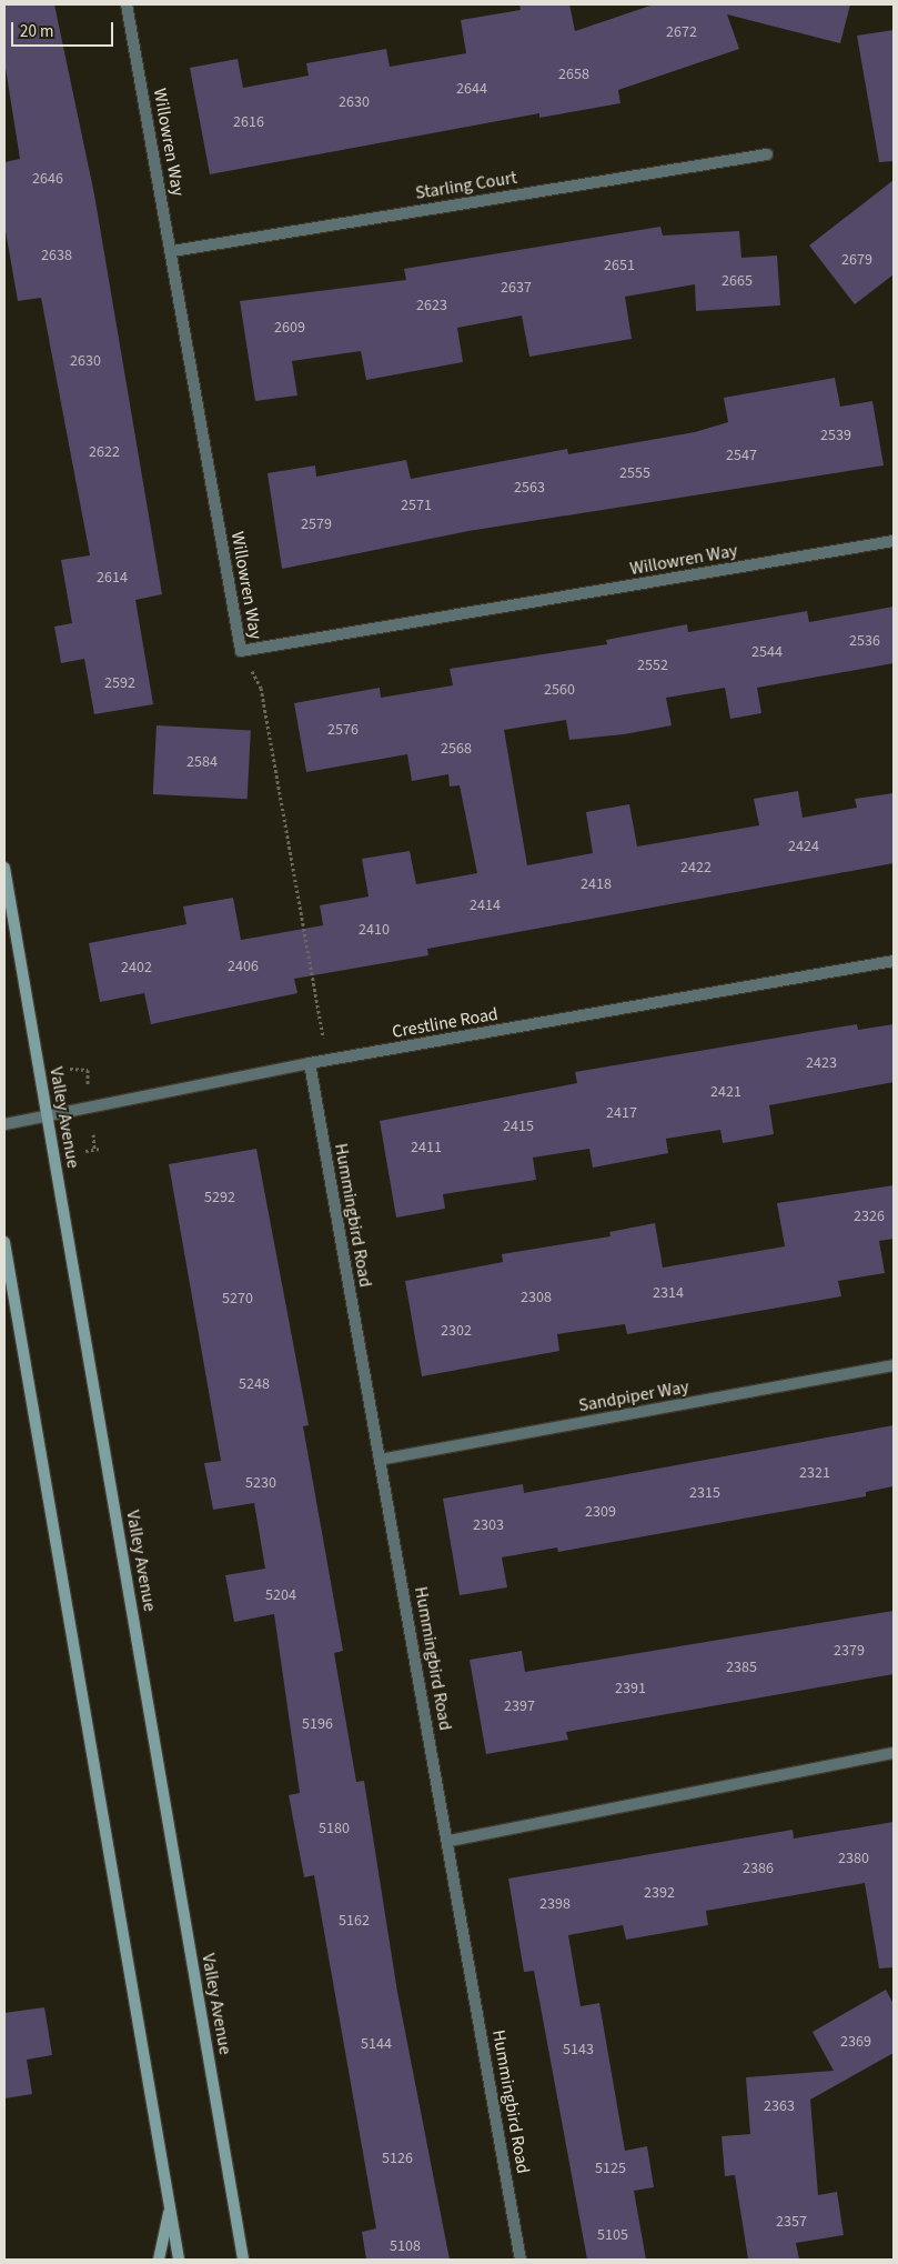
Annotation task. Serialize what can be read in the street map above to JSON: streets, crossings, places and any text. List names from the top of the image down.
{
  "streets": {
    "main road": ["Valley Avenue"],
    "street": [
      "Willowren Way",
      "Starling Court",
      "Crestline Road",
      "Hummingbird Road",
      "Sandpiper Way"
    ]
  },
  "crossings": [
    ["Willowren Way", "Starling Court"],
    ["Crestline Road", "Valley Avenue"],
    ["Crestline Road", "Hummingbird Road"],
    ["Hummingbird Road", "Sandpiper Way"]
  ],
  "house_numbers": [
    "2672",
    "2658",
    "2644",
    "2630",
    "2616",
    "2646",
    "2638",
    "2679",
    "2651",
    "2665",
    "2637",
    "2623",
    "2609",
    "2630",
    "2539",
    "2622",
    "2547",
    "2555",
    "2563",
    "2571",
    "2579",
    "2614",
    "2536",
    "2544",
    "2552",
    "2592",
    "2560",
    "2576",
    "2568",
    "2584",
    "2424",
    "2422",
    "2418",
    "2414",
    "2410",
    "2406",
    "2402",
    "2423",
    "2421",
    "2417",
    "2415",
    "2411",
    "5292",
    "2326",
    "2314",
    "2308",
    "5270",
    "2302",
    "5248",
    "2321",
    "5230",
    "2315",
    "2309",
    "2303",
    "5204",
    "2379",
    "2385",
    "2391",
    "2397",
    "5196",
    "5180",
    "2380",
    "2386",
    "2392",
    "2398",
    "5162",
    "2369",
    "5144",
    "5143",
    "2363",
    "5126",
    "5125",
    "2357",
    "5105",
    "5108"
  ],
  "scale_bar": "20 m"
}
